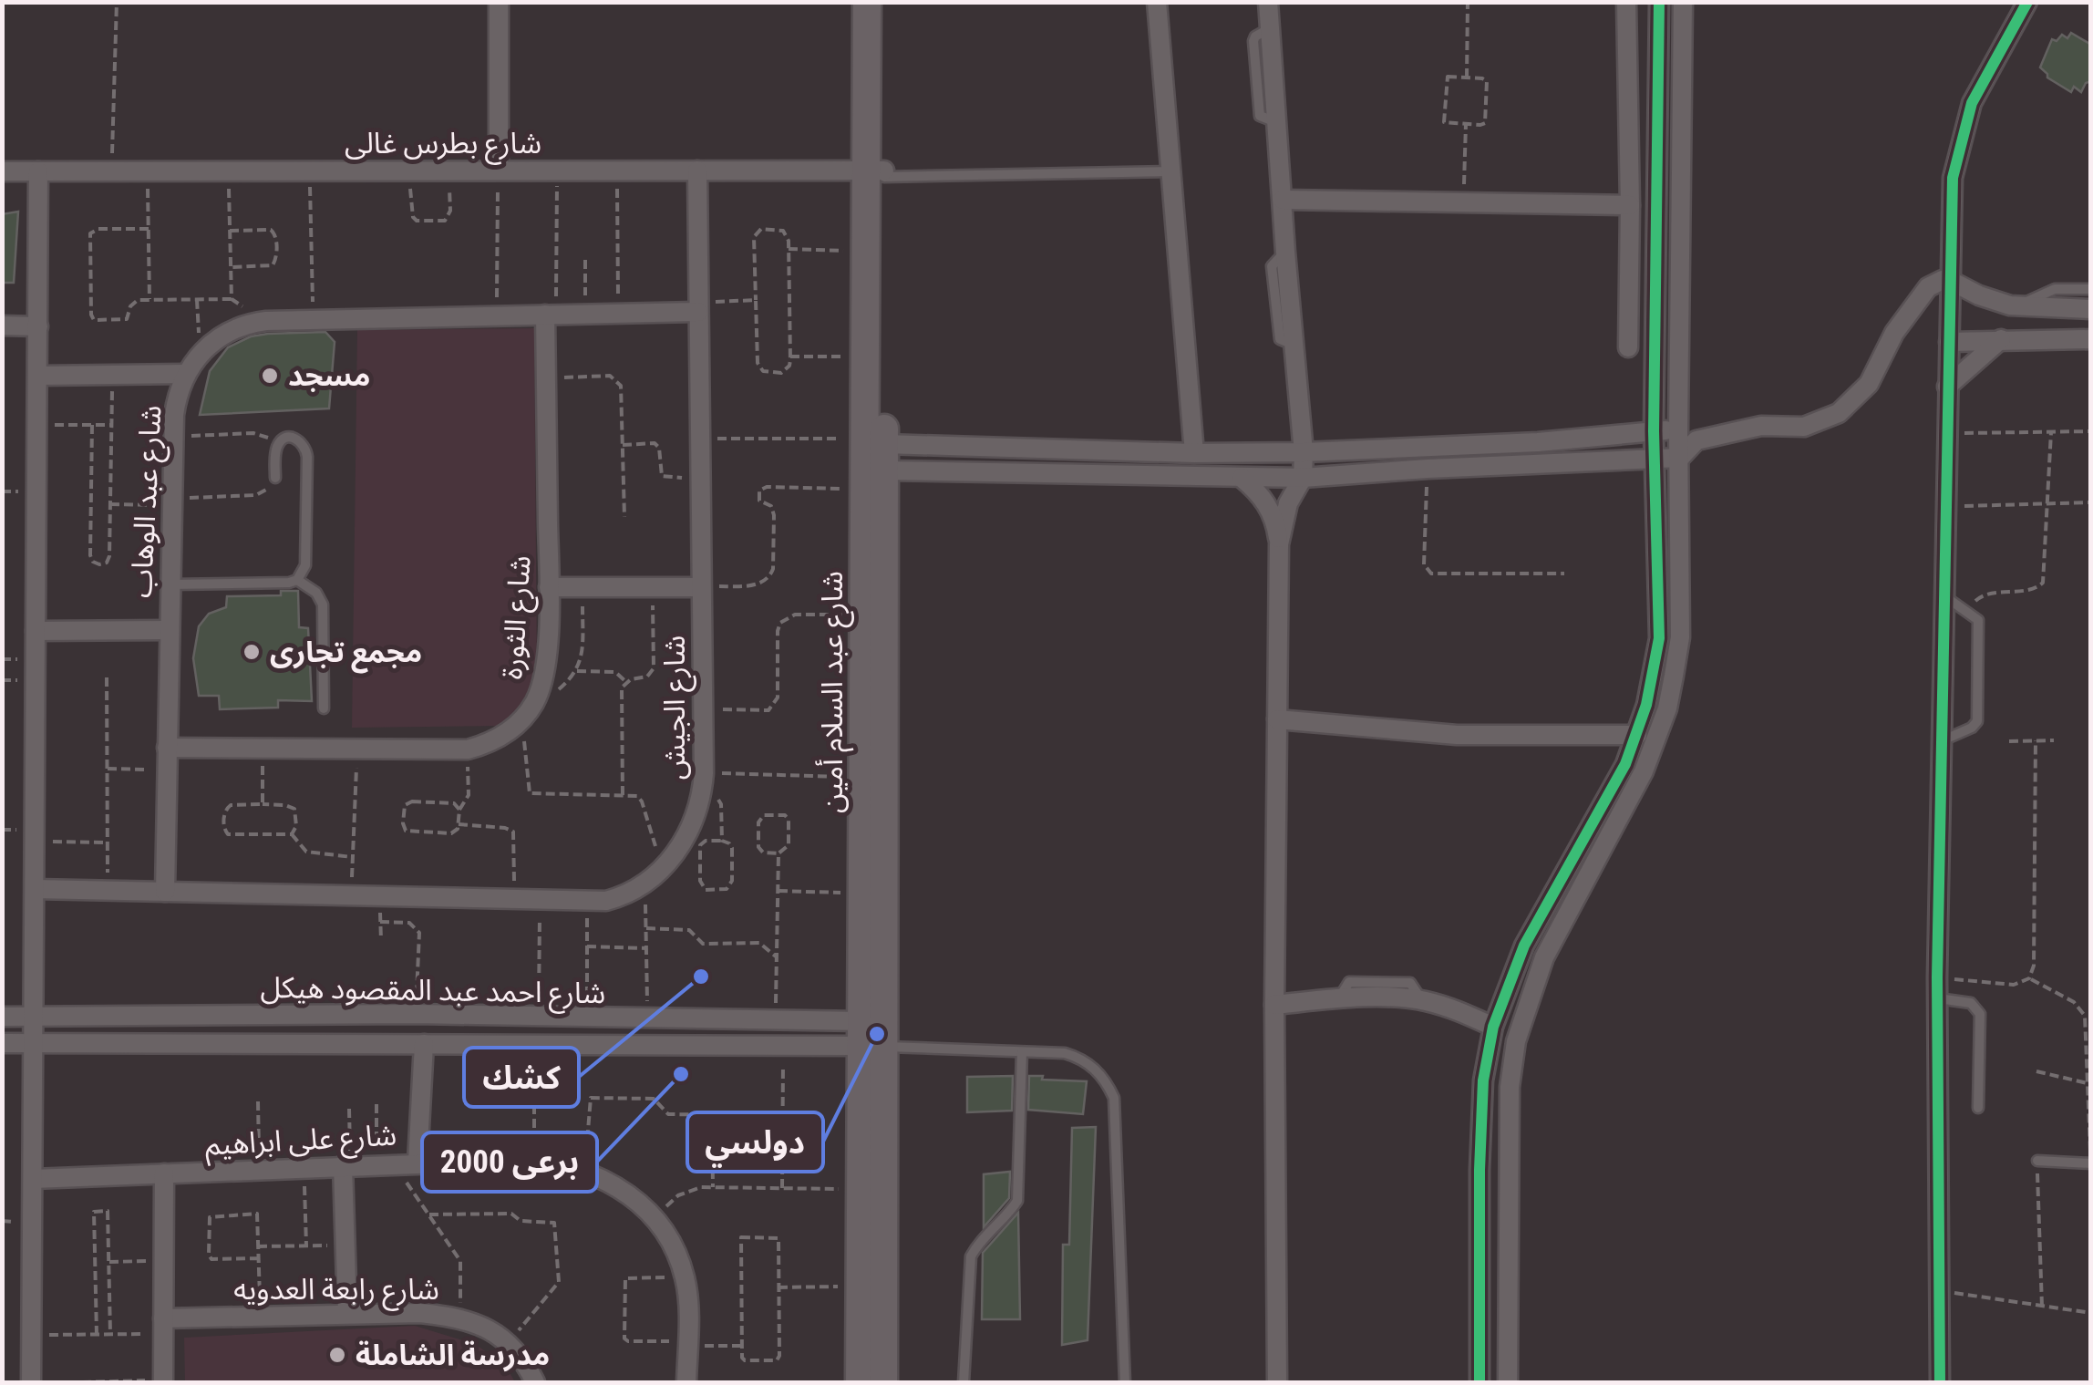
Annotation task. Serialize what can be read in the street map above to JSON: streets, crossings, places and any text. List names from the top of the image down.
{
  "streets": {
    "street": [
      "شارع بطرس غالى",
      "شارع عبد الوهاب",
      "شارع الثورة",
      "شارع عبد السلام أمين",
      "شارع الجيش",
      "شارع احمد عبد المقصود هيكل",
      "شارع على ابراهيم",
      "شارع رابعة العدويه"
    ]
  },
  "crossings": [
    ["شارع بطرس غالى", "شارع عبد السلام أمين"],
    ["شارع بطرس غالى", "شارع الجيش"],
    ["شارع عبد الوهاب", "شارع الثورة"],
    ["شارع عبد الوهاب", "شارع الجيش"],
    ["شارع عبد السلام أمين", "شارع احمد عبد المقصود هيكل"]
  ],
  "places": [
    "مسجد",
    "مجمع تجارى",
    "كشك",
    "دولسي",
    "برعى 2000",
    "مدرسة الشاملة"
  ]
}
